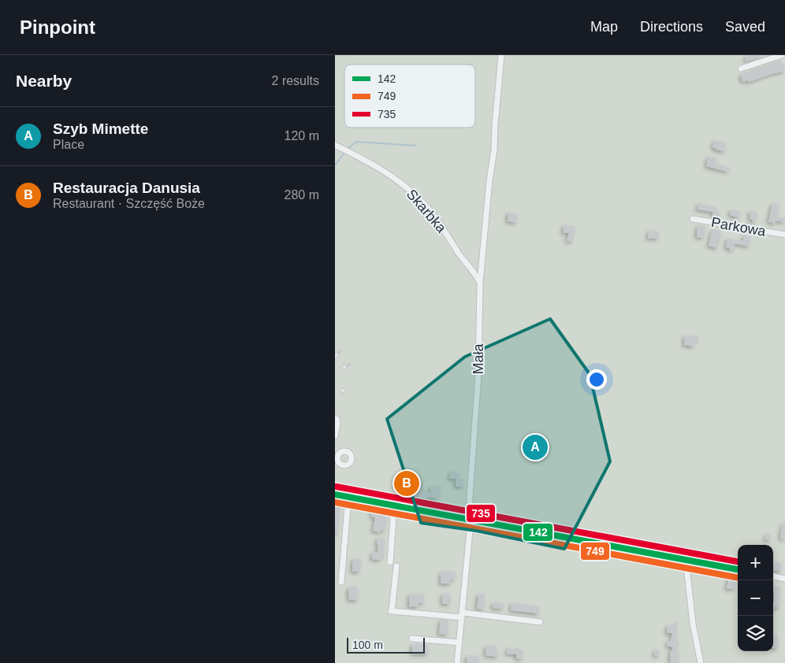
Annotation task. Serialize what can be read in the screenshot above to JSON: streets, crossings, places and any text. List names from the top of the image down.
{
  "streets": {
    "street": ["Skarbka", "Parkowa", "Mała"]
  },
  "crossings": [
    ["Skarbka", "Mała"]
  ],
  "lines": ["transit line 735", "transit line 142", "transit line 749"],
  "legend": ["142", "749", "735"],
  "scale_bar": "100 m",
  "page": {
    "header": "Pinpoint",
    "nav": ["Map", "Directions", "Saved"],
    "heading": ["Nearby", "2 results"],
    "list": [
      {
        "mark": "A",
        "name": "Szyb Mimette",
        "note": "Place",
        "value": "120 m"
      },
      {
        "mark": "B",
        "name": "Restauracja Danusia",
        "note": "Restaurant · Szczęść Boże",
        "value": "280 m"
      }
    ],
    "pins": ["A", "B"],
    "map_buttons": ["+", "−"],
    "scale": "100 m"
  }
}
